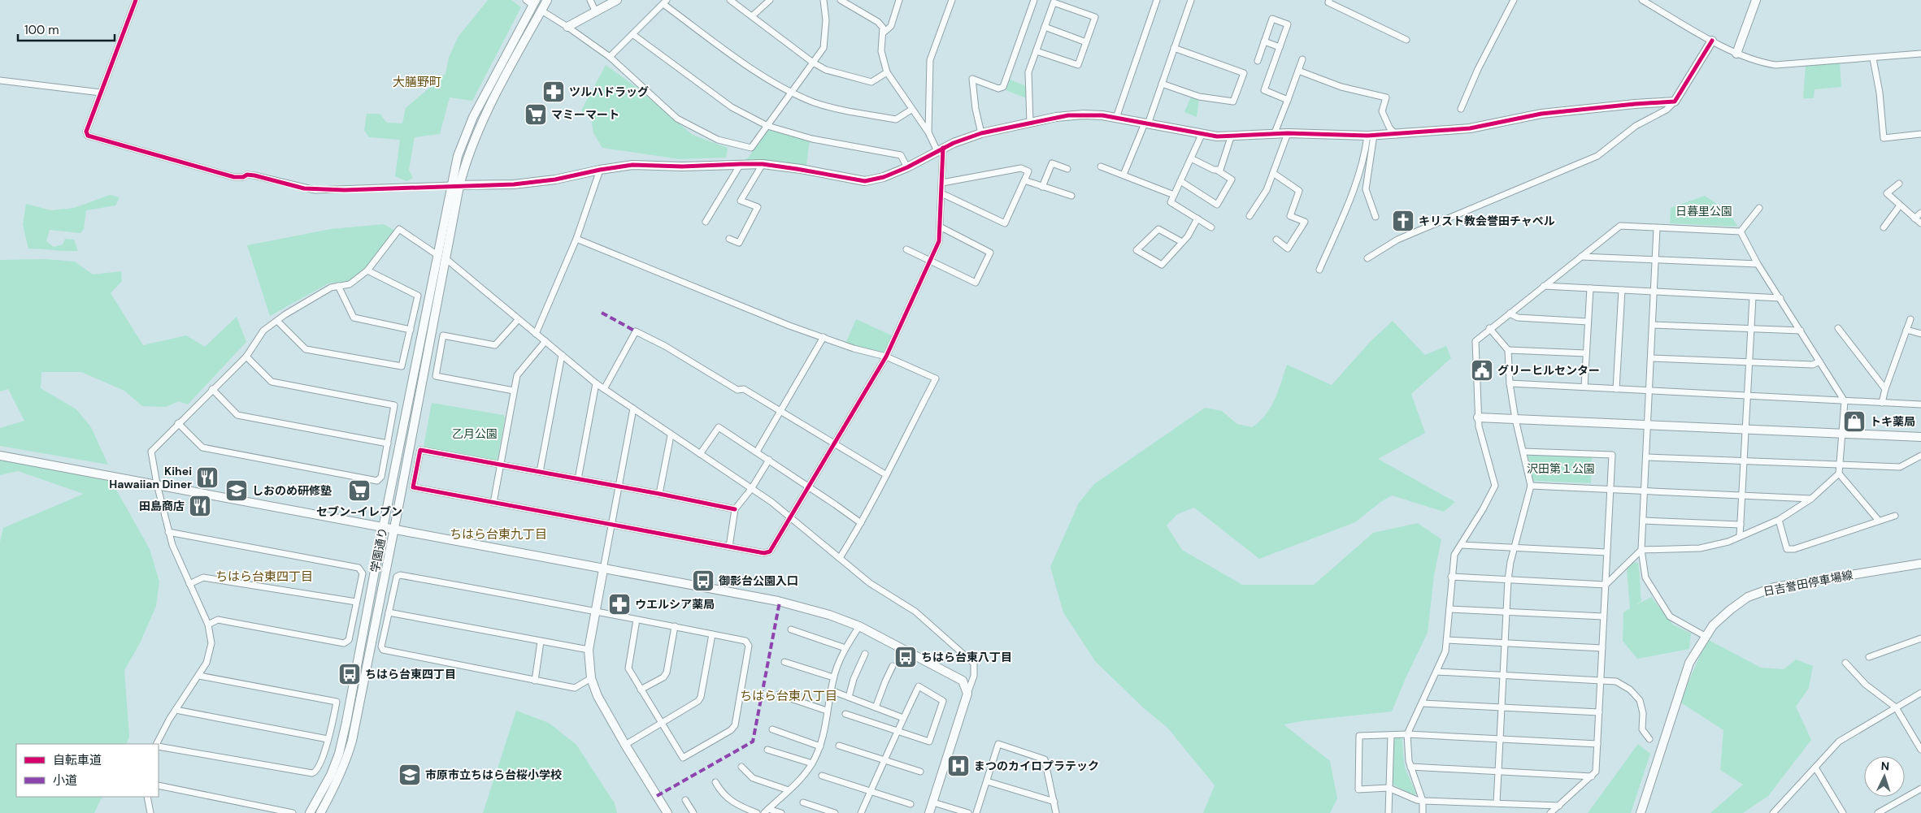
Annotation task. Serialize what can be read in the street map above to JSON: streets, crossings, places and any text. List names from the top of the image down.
{
  "streets": {
    "street": ["学園通り", "日吉誉田停車場線"]
  },
  "districts": [
    "大膳野町",
    "ちはら台東九丁目",
    "ちはら台東四丁目",
    "ちはら台東八丁目"
  ],
  "parks": ["日暮里公園", "乙月公園", "沢田第１公園"],
  "places": {
    "pharmacy": ["ツルハドラッグ", "ウエルシア薬局"],
    "supermarket": ["マミーマート", "セブン-イレブン"],
    "church": ["キリスト教会誉田チャペル"],
    "public building": ["グリーヒルセンター"],
    "shop": ["トキ薬局"],
    "restaurant": ["Kihei Hawaiian Diner", "田島商店"],
    "school or university": ["しおのめ研修塾", "市原市立ちはら台桜小学校"],
    "bus stop": ["御影台公園入口", "ちはら台東八丁目", "ちはら台東四丁目"],
    "hospital": ["まつのカイロプラテック"]
  },
  "legend": ["自転車道", "小道"],
  "scale_bar": "100 m",
  "north": "top"
}
